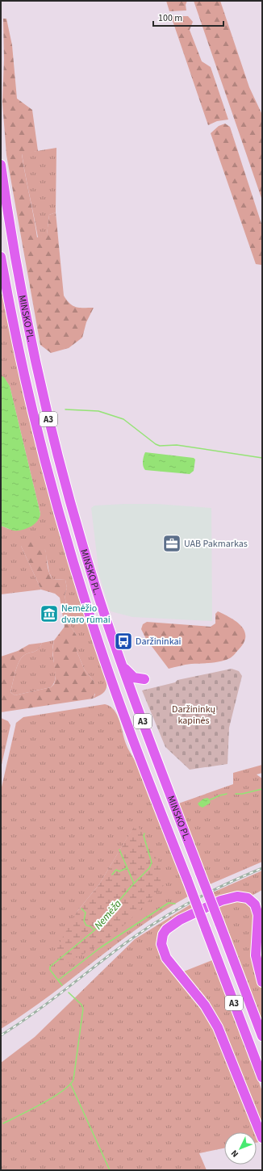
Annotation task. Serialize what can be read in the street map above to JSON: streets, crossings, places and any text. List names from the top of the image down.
{
  "streets": {
    "highway": ["MINSKO PL.", "A3"]
  },
  "water": ["Nemėža"],
  "parks": ["Daržininkų kapinės"],
  "places": {
    "office": ["UAB Pakmarkas"],
    "museum": ["Nemėžio dvaro rūmai"],
    "bus stop": ["Daržininkai"]
  },
  "scale_bar": "100 m",
  "north": "bottom left"
}
